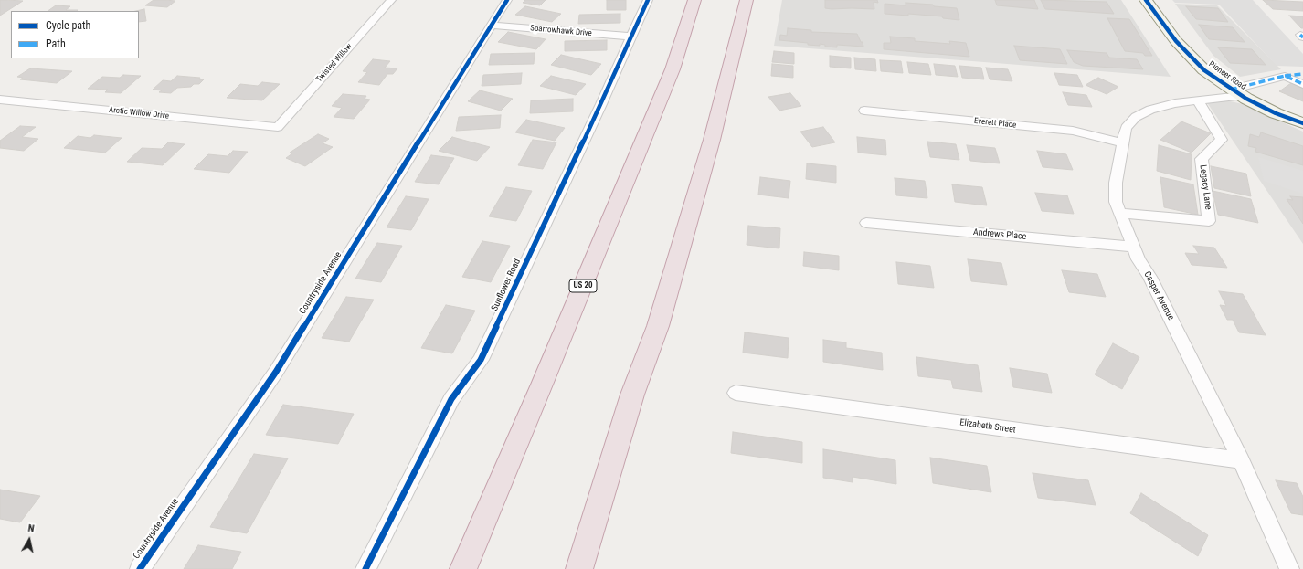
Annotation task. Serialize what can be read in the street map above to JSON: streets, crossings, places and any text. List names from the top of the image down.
{
  "streets": {
    "highway": ["US 20"],
    "street": [
      "Sparrowhawk Drive",
      "Twisted Willow",
      "Pioneer Road",
      "Arctic Willow Drive",
      "Everett Place",
      "Legacy Lane",
      "Andrews Place",
      "Countryside Avenue",
      "Sunflower Road",
      "Casper Avenue",
      "Elizabeth Street"
    ]
  },
  "crossings": [
    ["Sparrowhawk Drive", "Countryside Avenue"],
    ["Sparrowhawk Drive", "Sunflower Road"],
    ["Twisted Willow", "Arctic Willow Drive"],
    ["Pioneer Road", "Casper Avenue"],
    ["Everett Place", "Casper Avenue"],
    ["Legacy Lane", "Casper Avenue"],
    ["Andrews Place", "Casper Avenue"],
    ["Casper Avenue", "Elizabeth Street"]
  ],
  "legend": ["Cycle path", "Path"],
  "north": "top"
}
